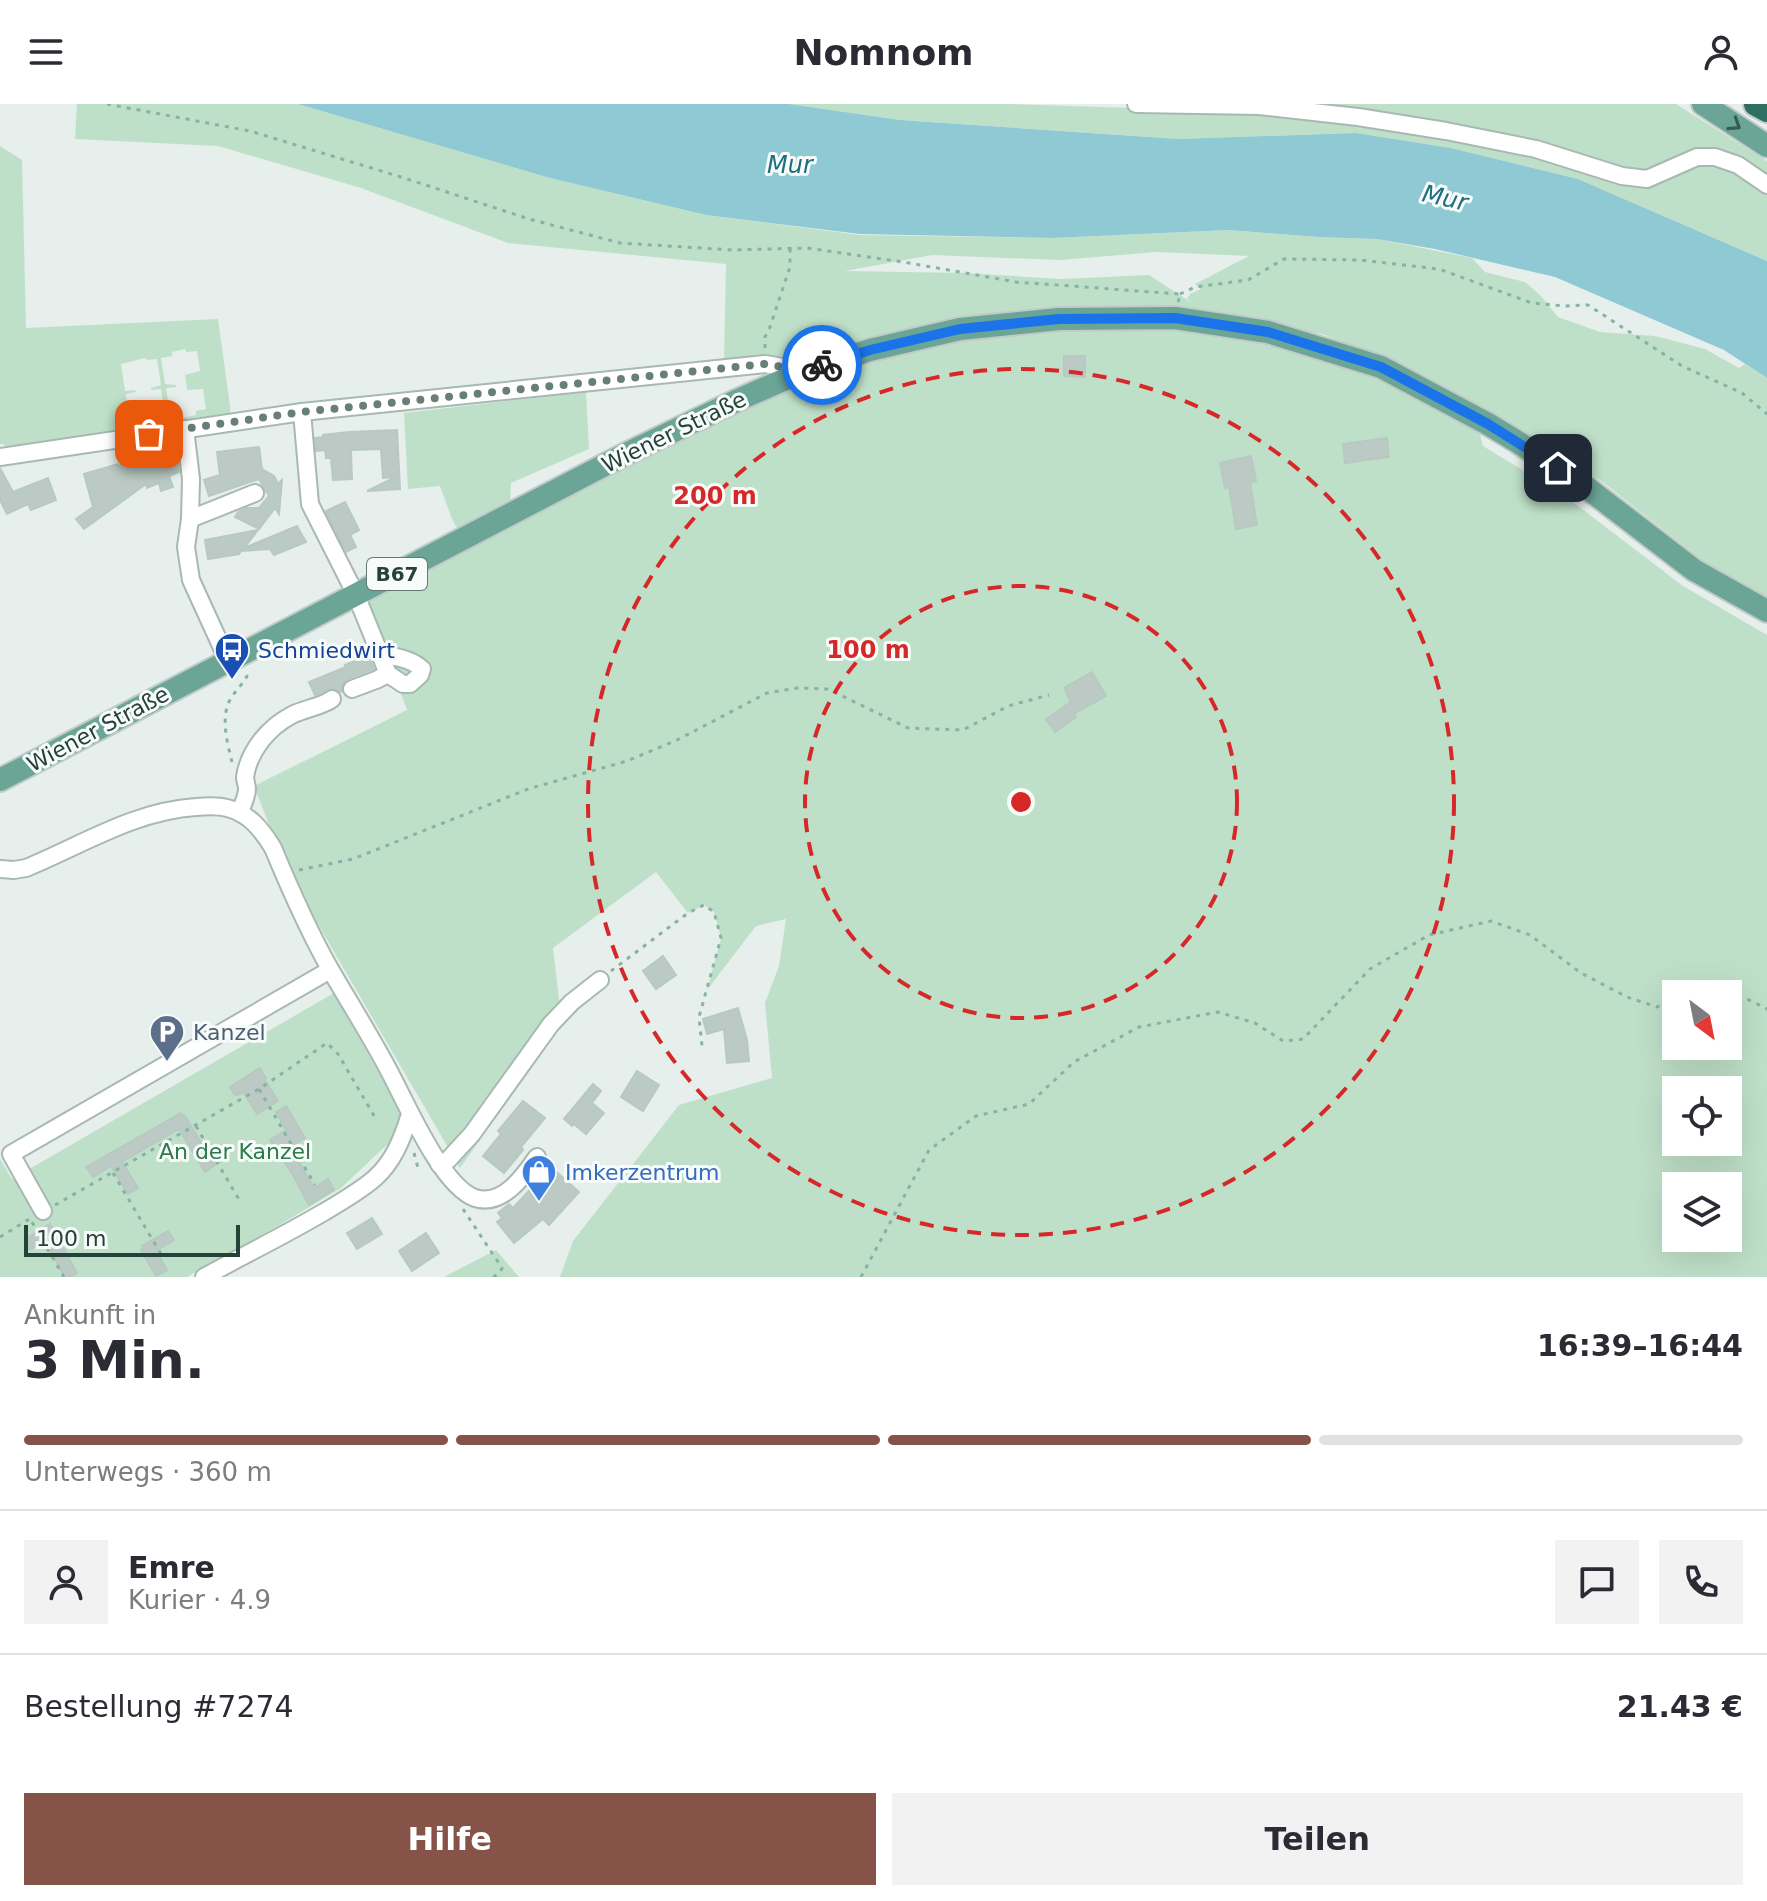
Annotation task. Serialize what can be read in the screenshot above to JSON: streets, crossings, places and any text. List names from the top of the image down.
{
  "streets": {
    "main road": ["Wiener Straße", "B67"]
  },
  "water": ["Mur"],
  "parks": ["An der Kanzel"],
  "places": {
    "bus stop": ["Schmiedwirt"],
    "parking": ["Kanzel"],
    "shop": ["Imkerzentrum"]
  },
  "scale_bar": "100 m",
  "north": "bottom right",
  "page": {
    "header": "Nomnom",
    "scale": "100 m",
    "heading": ["3 Min.", "Ankunft in", "16:39–16:44"],
    "panel": [
      "Emre",
      "Kurier · 4.9",
      "Bestellung #7274",
      "21.43 €"
    ],
    "bar": "Unterwegs · 360 m",
    "buttons": ["Hilfe", "Teilen"]
  },
  "rings": ["200 m", "100 m"]
}
